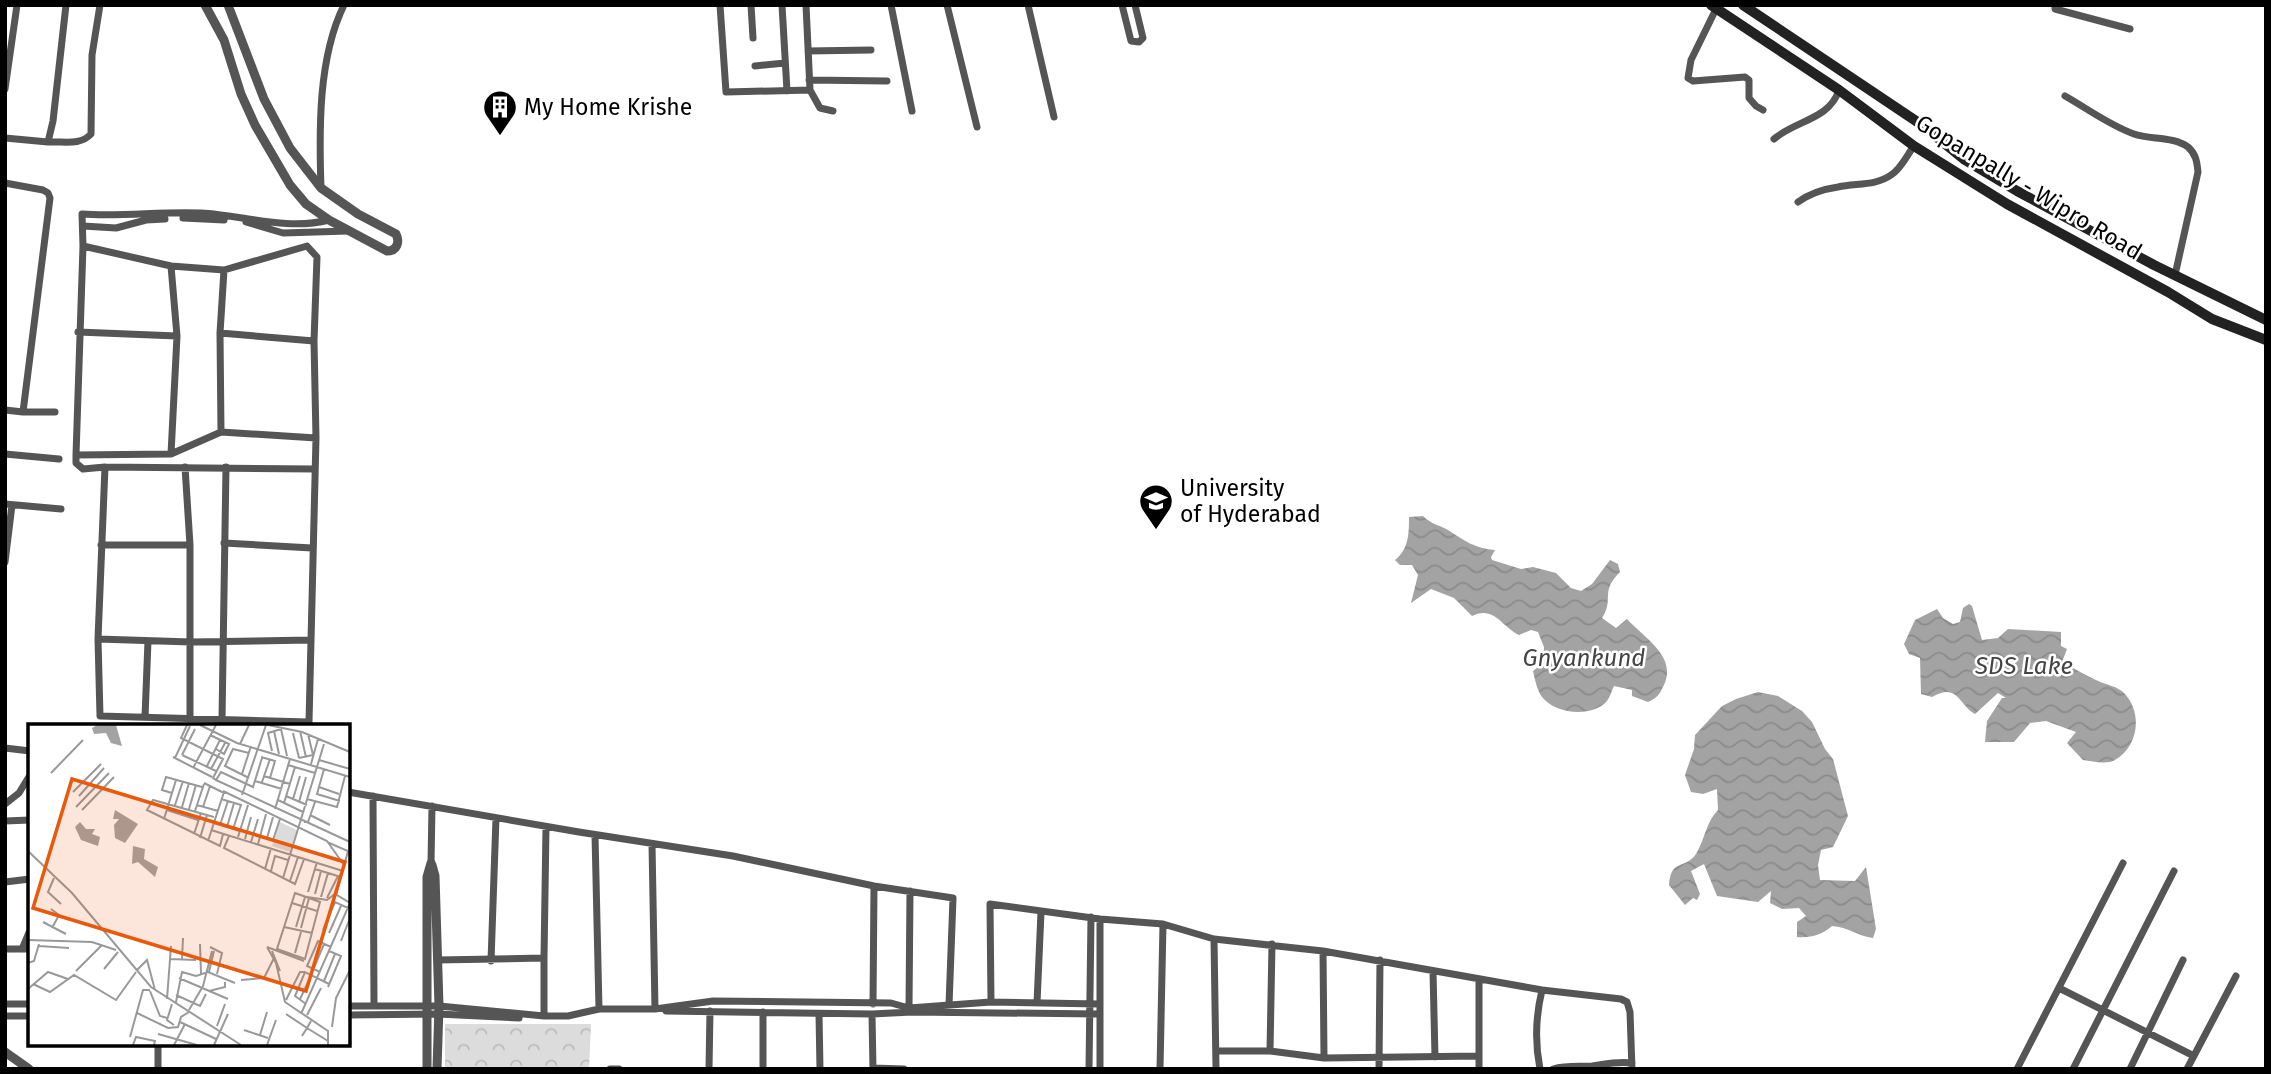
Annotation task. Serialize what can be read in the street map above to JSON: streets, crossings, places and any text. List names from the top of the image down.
{
  "streets": {
    "main road": ["Gopanpally - Wipro Road"]
  },
  "water": ["Gnyankund", "SDS Lake"],
  "places": {
    "building": ["My Home Krishe"],
    "school or university": ["University of Hyderabad"]
  }
}
